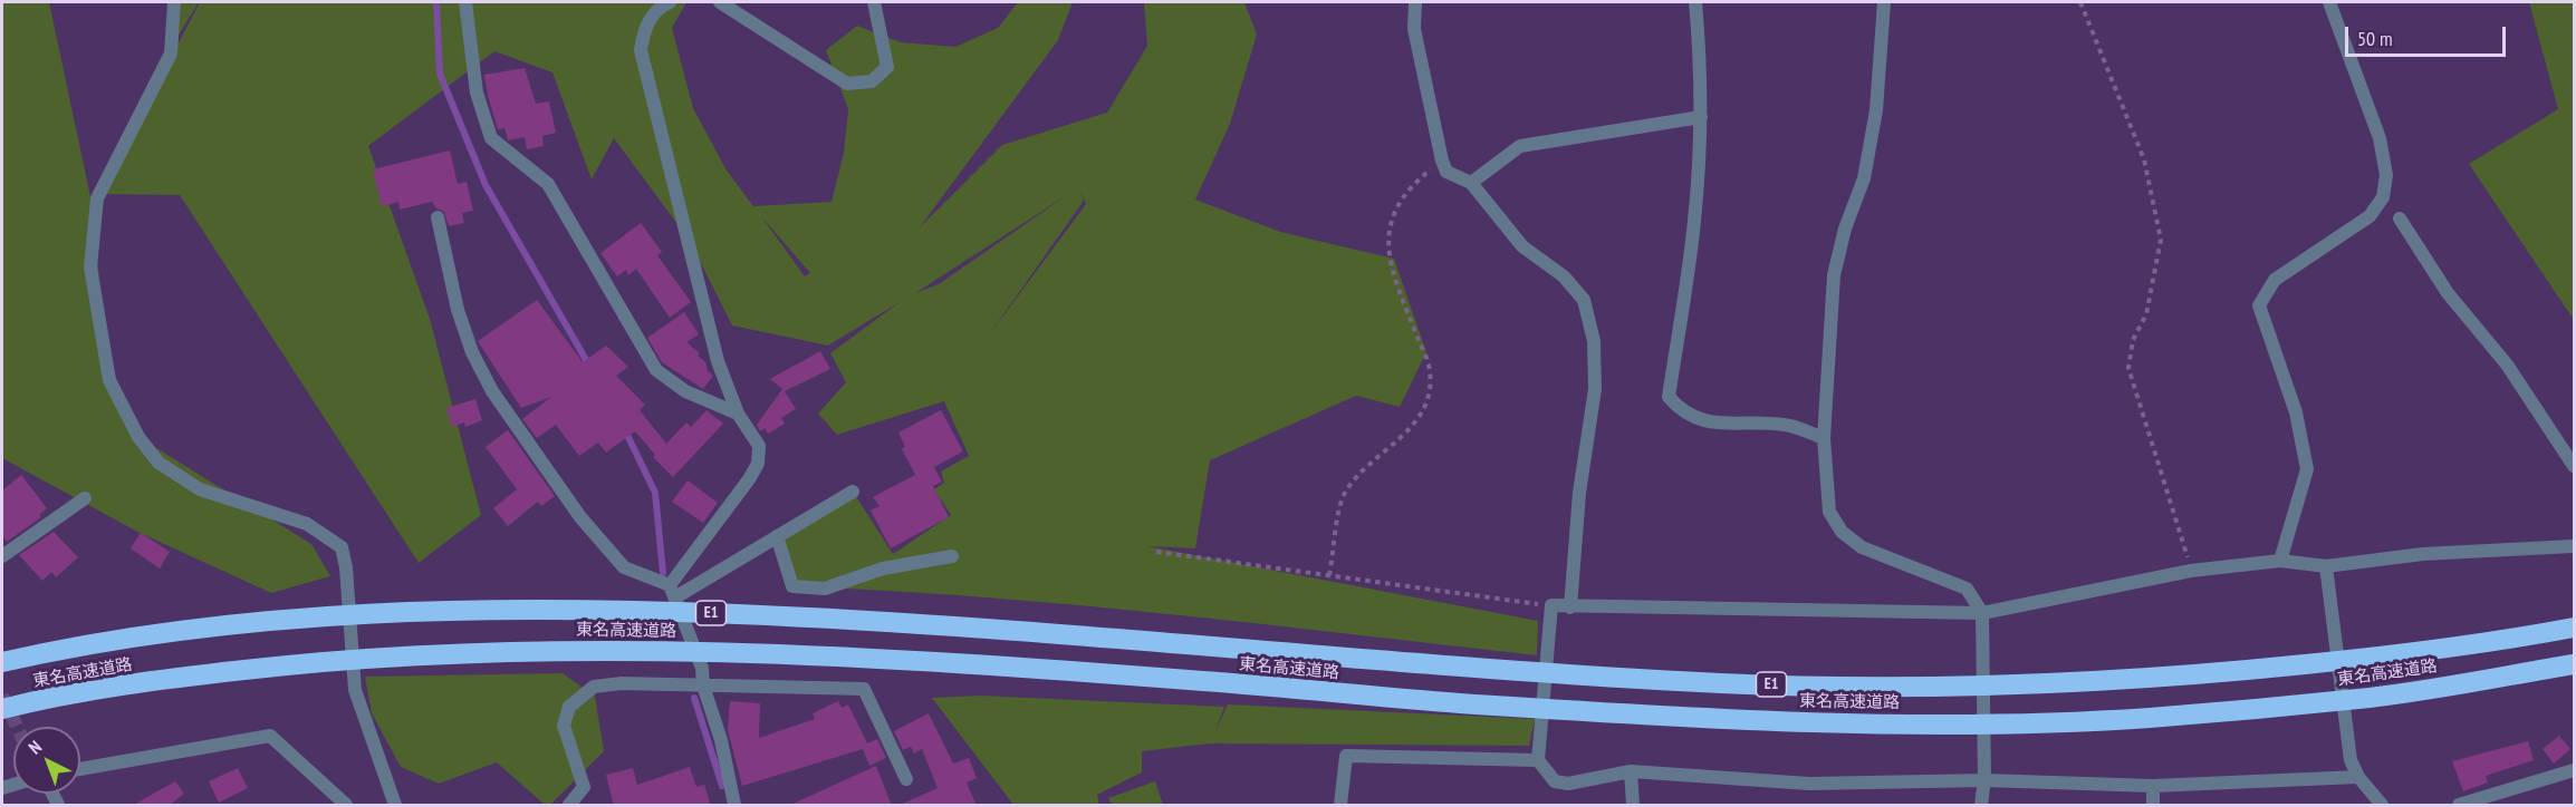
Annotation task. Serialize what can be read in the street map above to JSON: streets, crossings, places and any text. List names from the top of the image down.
{
  "streets": {
    "highway": ["E1", "東名高速道路"]
  },
  "scale_bar": "50 m",
  "north": "top left"
}
